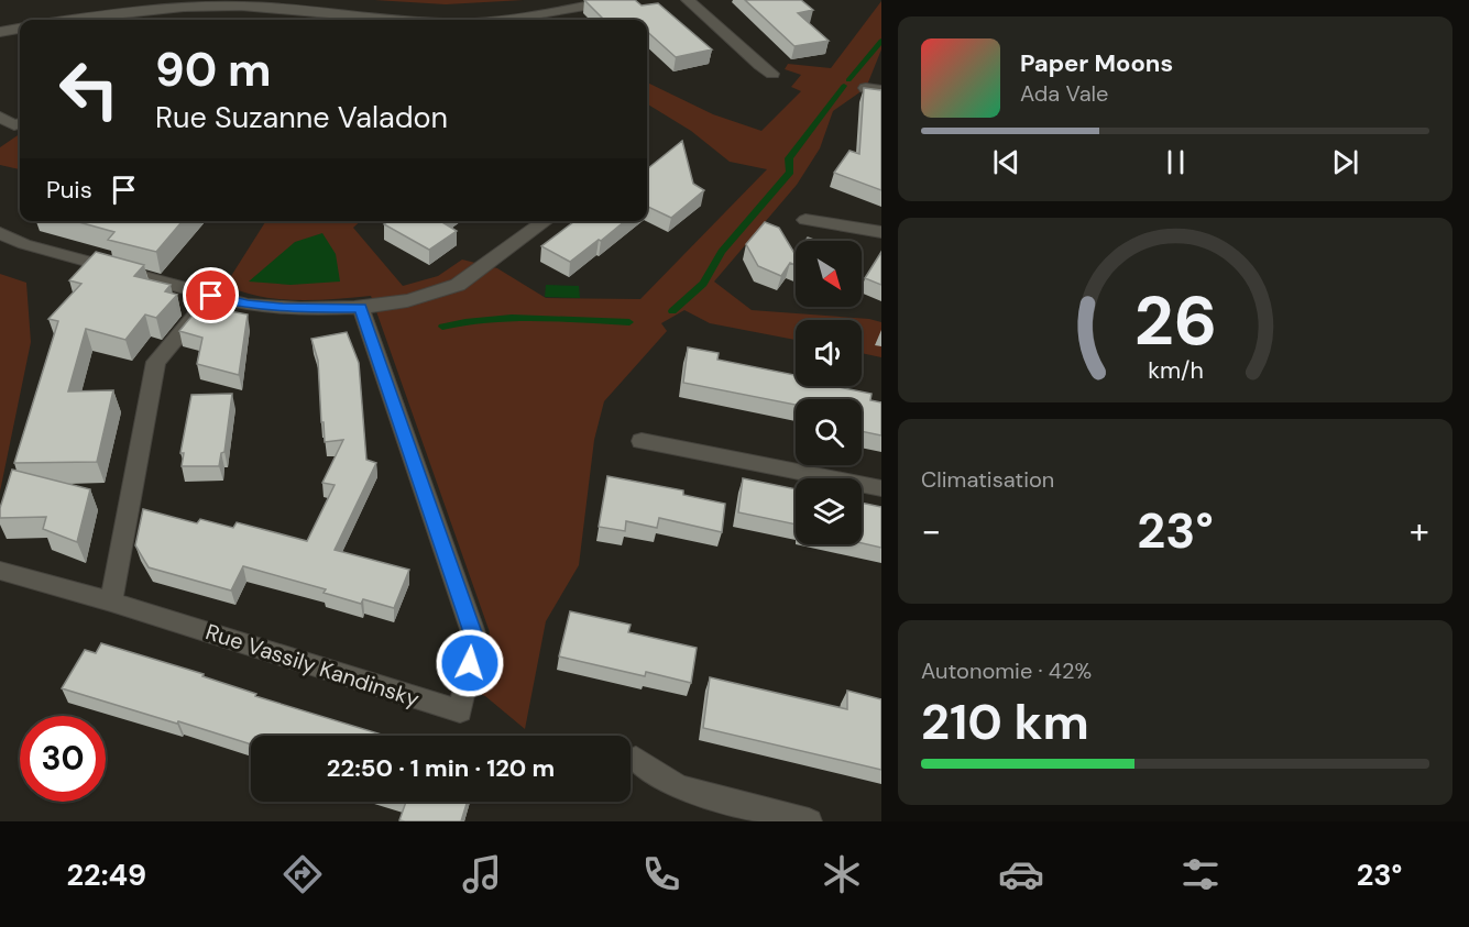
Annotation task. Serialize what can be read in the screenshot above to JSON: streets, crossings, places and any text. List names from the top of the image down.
{
  "streets": {
    "street": ["Rue Vassily Kandinsky"]
  },
  "north": "bottom right",
  "page": {
    "turn": ["90 m", "Rue Suzanne Valadon"],
    "song": ["Paper Moons", "Ada Vale"],
    "then": "Puis",
    "tile": [
      "Climatisation",
      ["Autonomie · 42%", "210 km"]
    ],
    "heat": ["−", "23°", "+"],
    "limit": "30",
    "trip": "22:50 · 1 min · 120 m",
    "tabs": ["22:49", "23°"],
    "gauge": ["26", "km/h"]
  }
}
